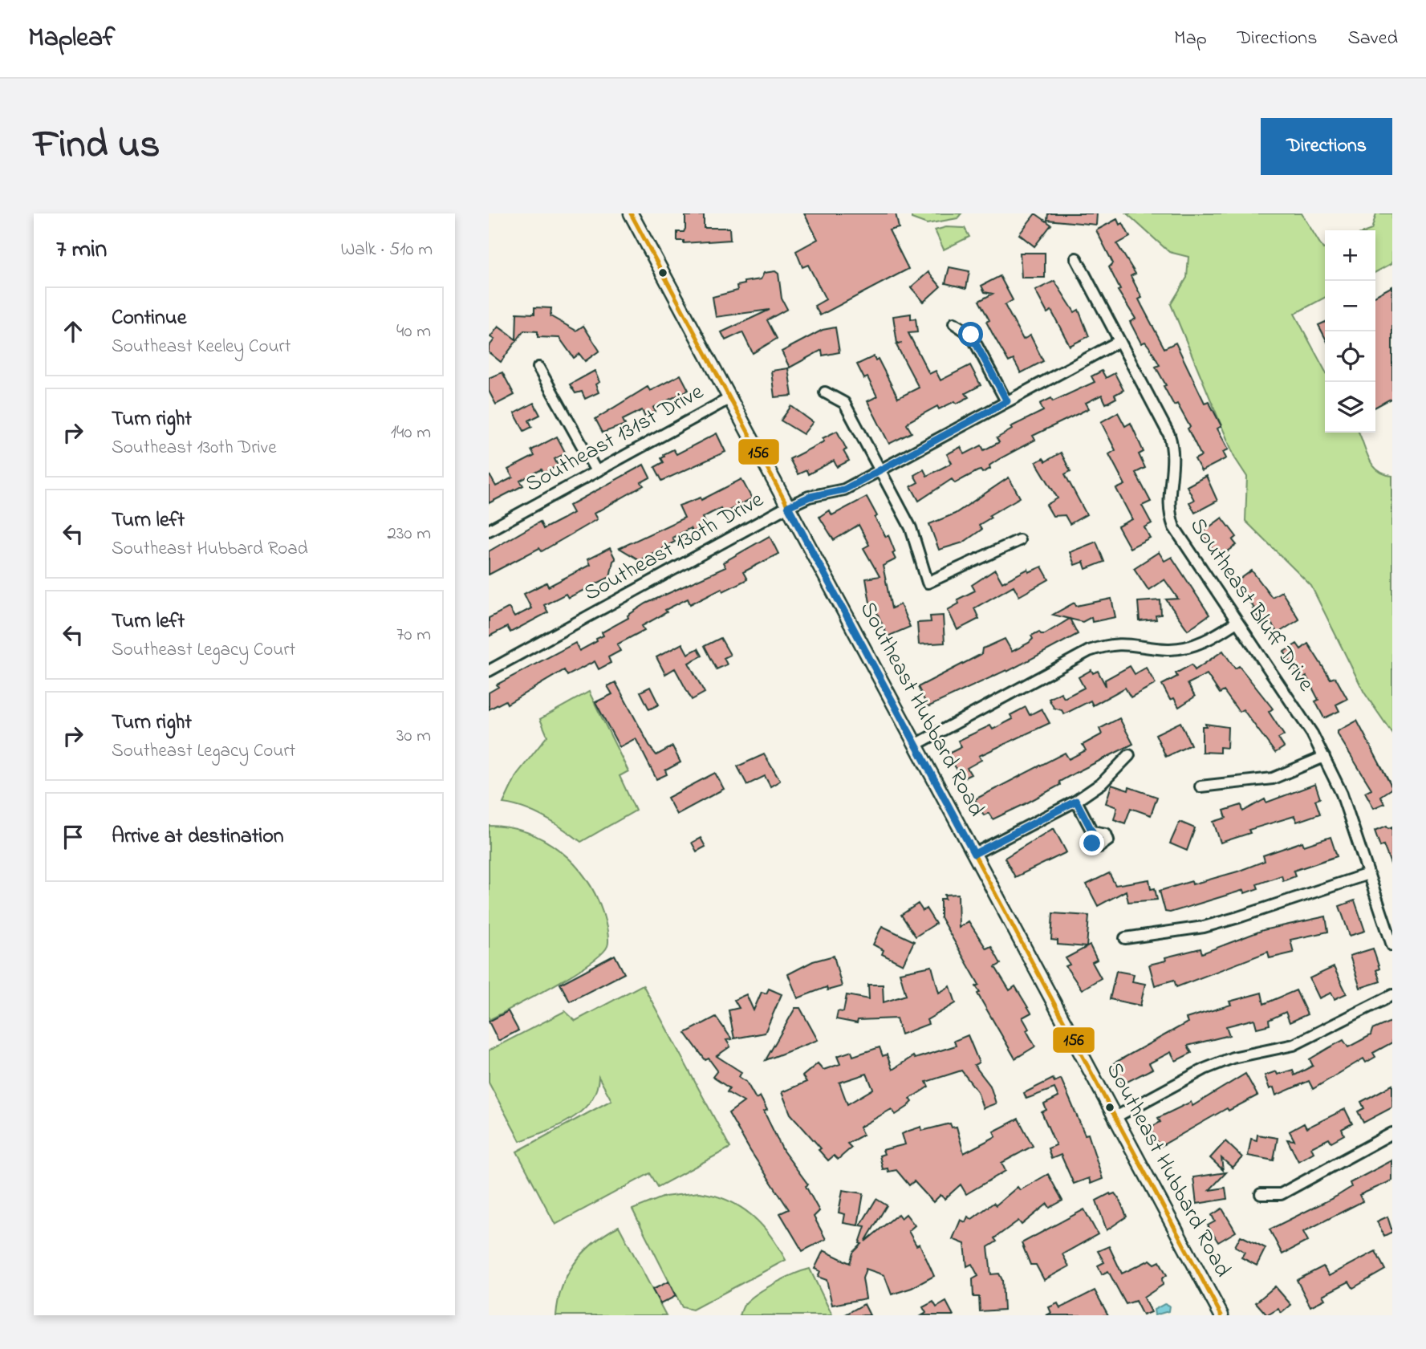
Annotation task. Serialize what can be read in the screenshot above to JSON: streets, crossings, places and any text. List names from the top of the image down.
{
  "streets": {
    "main road": ["Southeast Hubbard Road"],
    "street": ["Southeast 131st Drive", "Southeast 130th Drive", "Southeast Bluff Drive"]
  },
  "crossings": [
    ["Southeast 131st Drive", "Southeast Hubbard Road"],
    ["Southeast 130th Drive", "Southeast Bluff Drive"],
    ["Southeast 130th Drive", "Southeast Hubbard Road"]
  ],
  "lines": ["transit line 156"],
  "page": {
    "header": "Mapleaf",
    "nav": ["Map", "Directions", "Saved"],
    "title": "Find us",
    "buttons": "Directions",
    "heading": ["7 min", "Walk · 510 m"],
    "map_buttons": ["+", "−"],
    "list": [
      ["Continue", "Southeast Keeley Court", "40 m"],
      ["Turn right", "Southeast 130th Drive", "140 m"],
      ["Turn left", "Southeast Hubbard Road", "230 m"],
      ["Turn left", "Southeast Legacy Court", "70 m"],
      ["Turn right", "Southeast Legacy Court", "30 m"],
      "Arrive at destination"
    ]
  }
}
